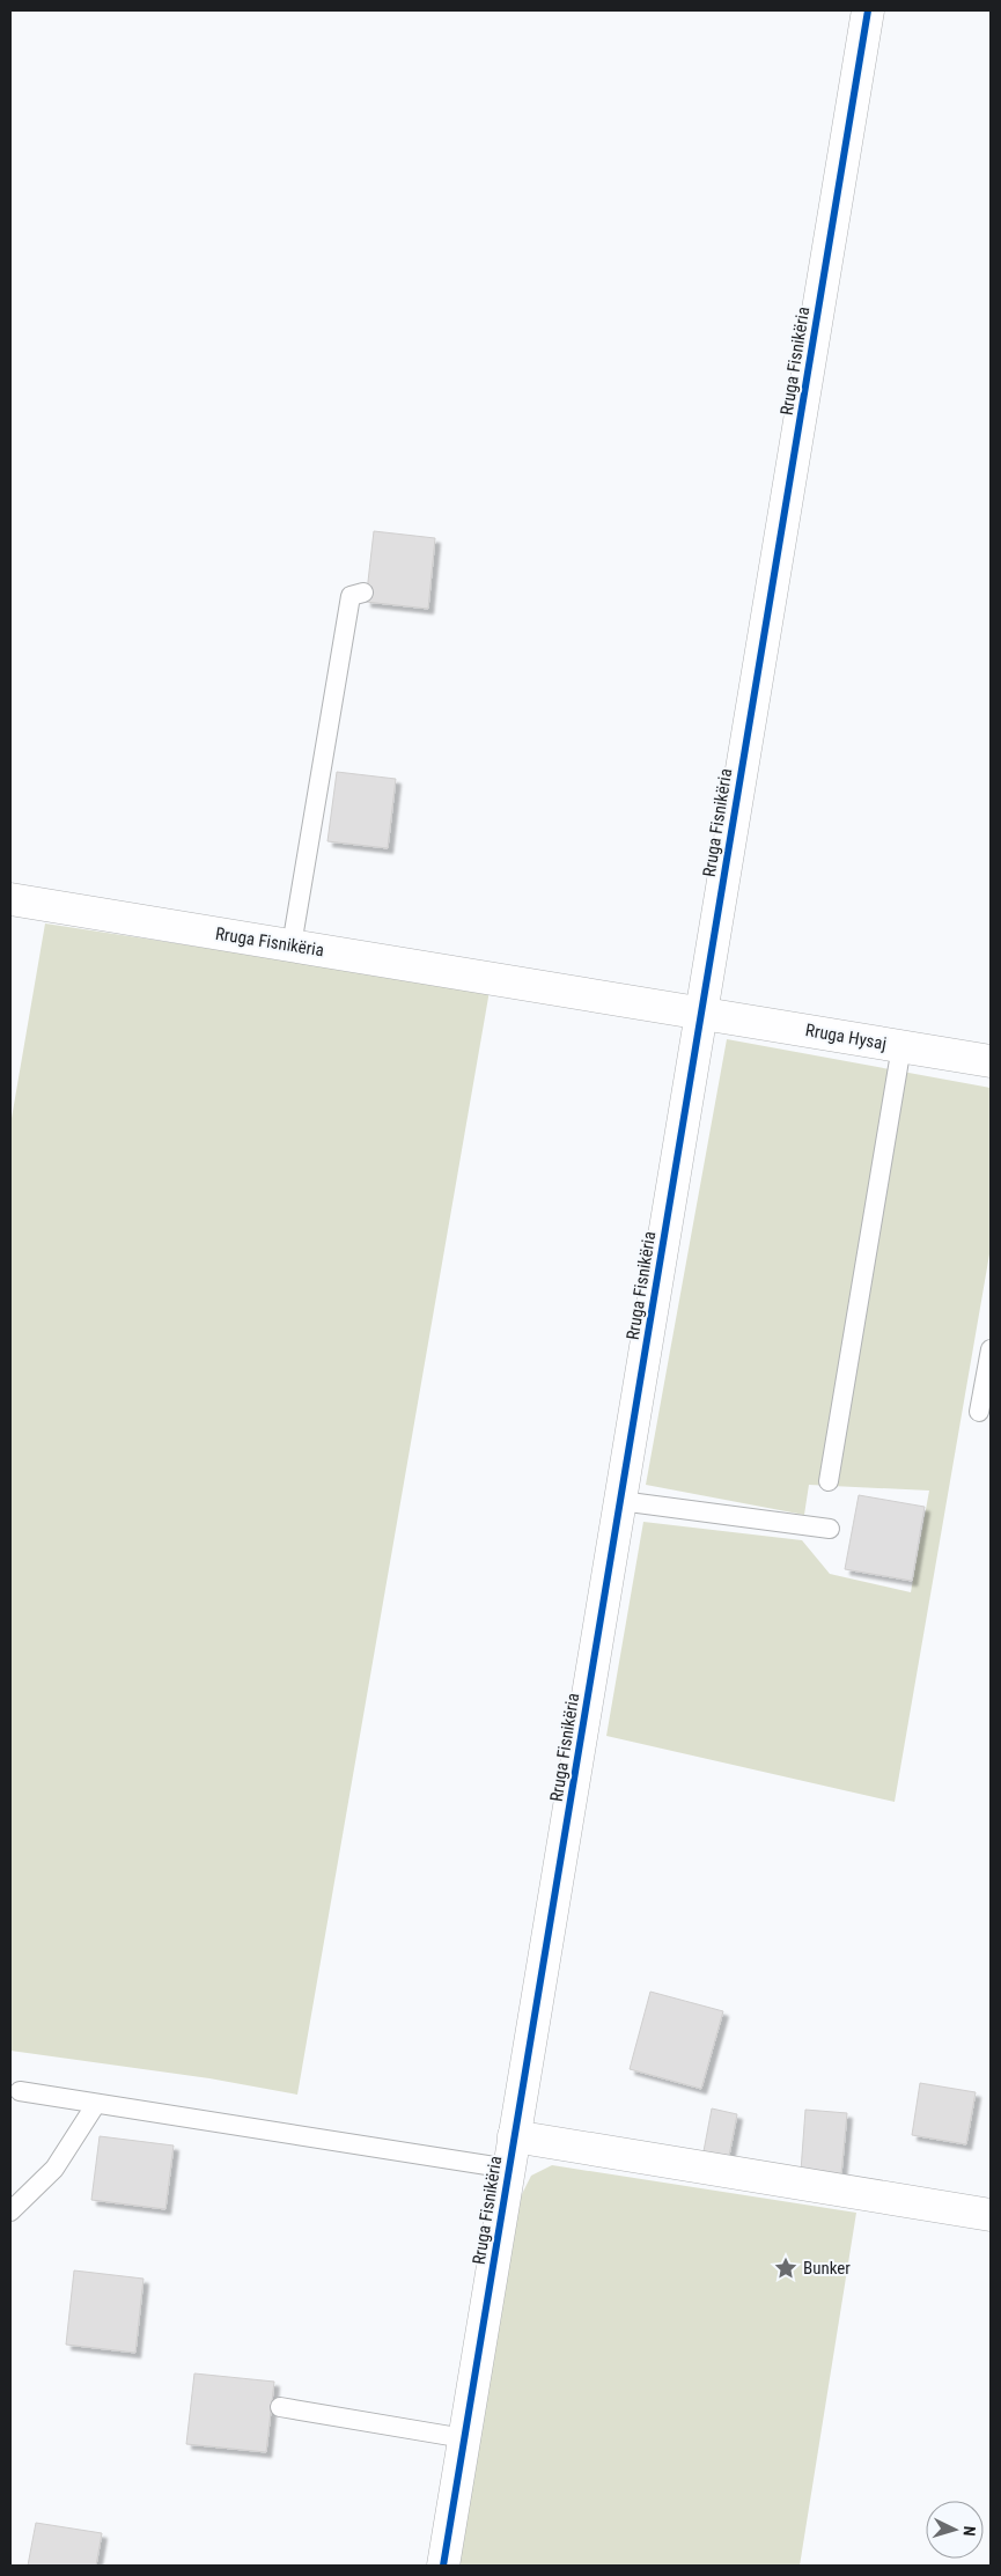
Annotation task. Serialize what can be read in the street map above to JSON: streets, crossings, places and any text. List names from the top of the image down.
{
  "streets": {
    "street": ["Rruga Fisnikëria", "Rruga Hysaj"]
  },
  "crossings": [
    ["Rruga Fisnikëria", "Rruga Hysaj"]
  ],
  "places": {
    "place": ["Bunker"]
  },
  "north": "right"
}
